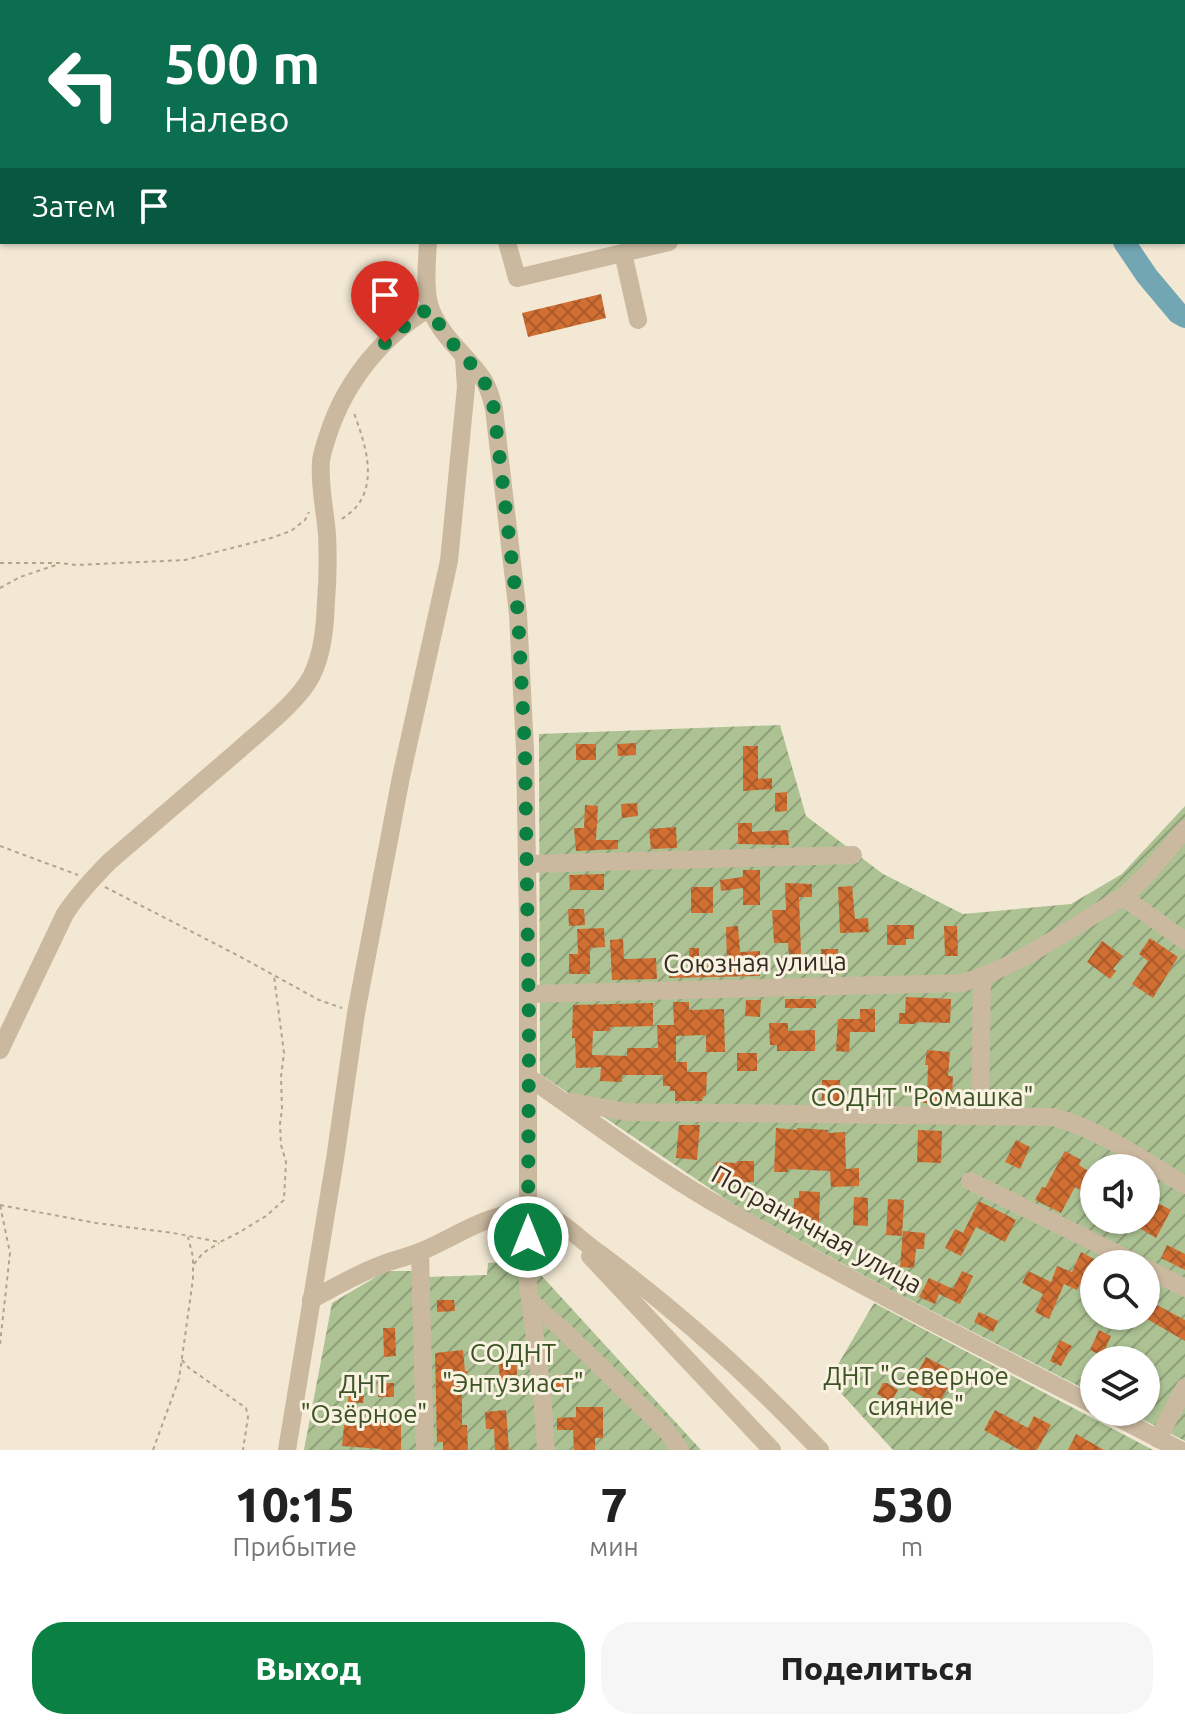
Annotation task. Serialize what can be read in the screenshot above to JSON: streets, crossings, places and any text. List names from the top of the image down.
{
  "streets": {
    "street": ["Союзная улица", "Пограничная улица"]
  },
  "parks": [
    "СОДНТ \"Ромашка\"",
    "СОДНТ \"Энтузиаст\"",
    "ДНТ \"Северное сияние\"",
    "ДНТ \"Озёрное\""
  ],
  "page": {
    "turn": ["500 m", "Налево"],
    "then": "Затем",
    "eta": [
      "10:15",
      "Прибытие",
      "7",
      "мин",
      "530",
      "m"
    ],
    "buttons": ["Выход", "Поделиться"]
  }
}
